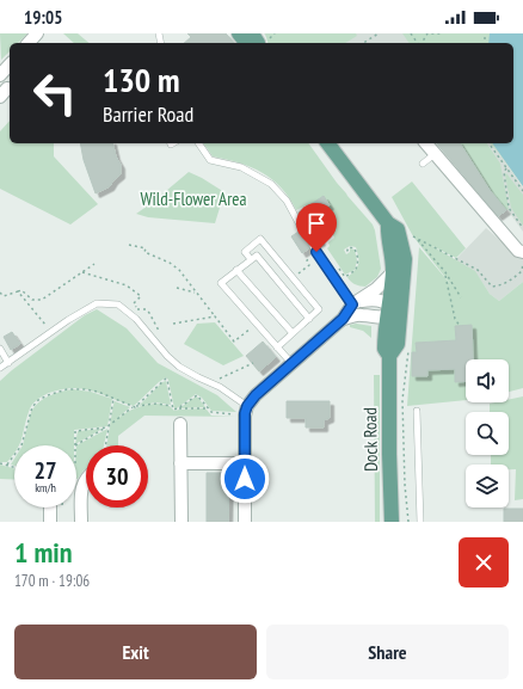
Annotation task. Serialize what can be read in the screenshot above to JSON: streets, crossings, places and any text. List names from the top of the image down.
{
  "streets": {
    "main road": ["Dock Road"]
  },
  "parks": ["Wild-Flower Area"],
  "page": {
    "status": "19:05",
    "turn": ["130 m", "Barrier Road"],
    "speed": "27 km/h",
    "limit": "30",
    "heading": ["1 min", "170 m · 19:06"],
    "buttons": ["Exit", "Share"]
  }
}
